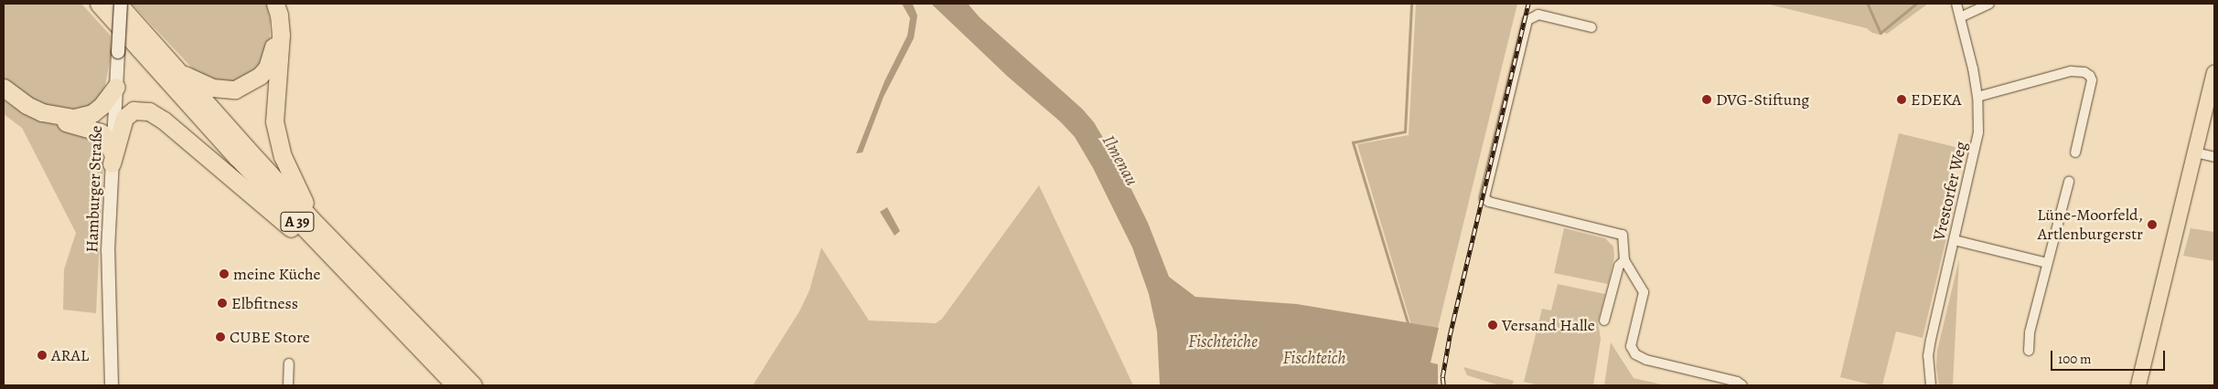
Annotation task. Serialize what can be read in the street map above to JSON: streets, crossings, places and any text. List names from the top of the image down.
{
  "streets": {
    "highway": ["A 39"],
    "main road": ["Hamburger Straße"],
    "street": ["Vrestorfer Weg"]
  },
  "crossings": [
    ["Hamburger Straße", "A 39"]
  ],
  "water": ["Ilmenau", "Fischteiche", "Fischteich"],
  "places": [
    "DVG-Stiftung",
    "EDEKA",
    "Lüne-Moorfeld, Artlenburgerstr",
    "meine Küche",
    "Elbfitness",
    "Versand Halle",
    "CUBE Store",
    "ARAL"
  ],
  "scale_bar": "100 m"
}
